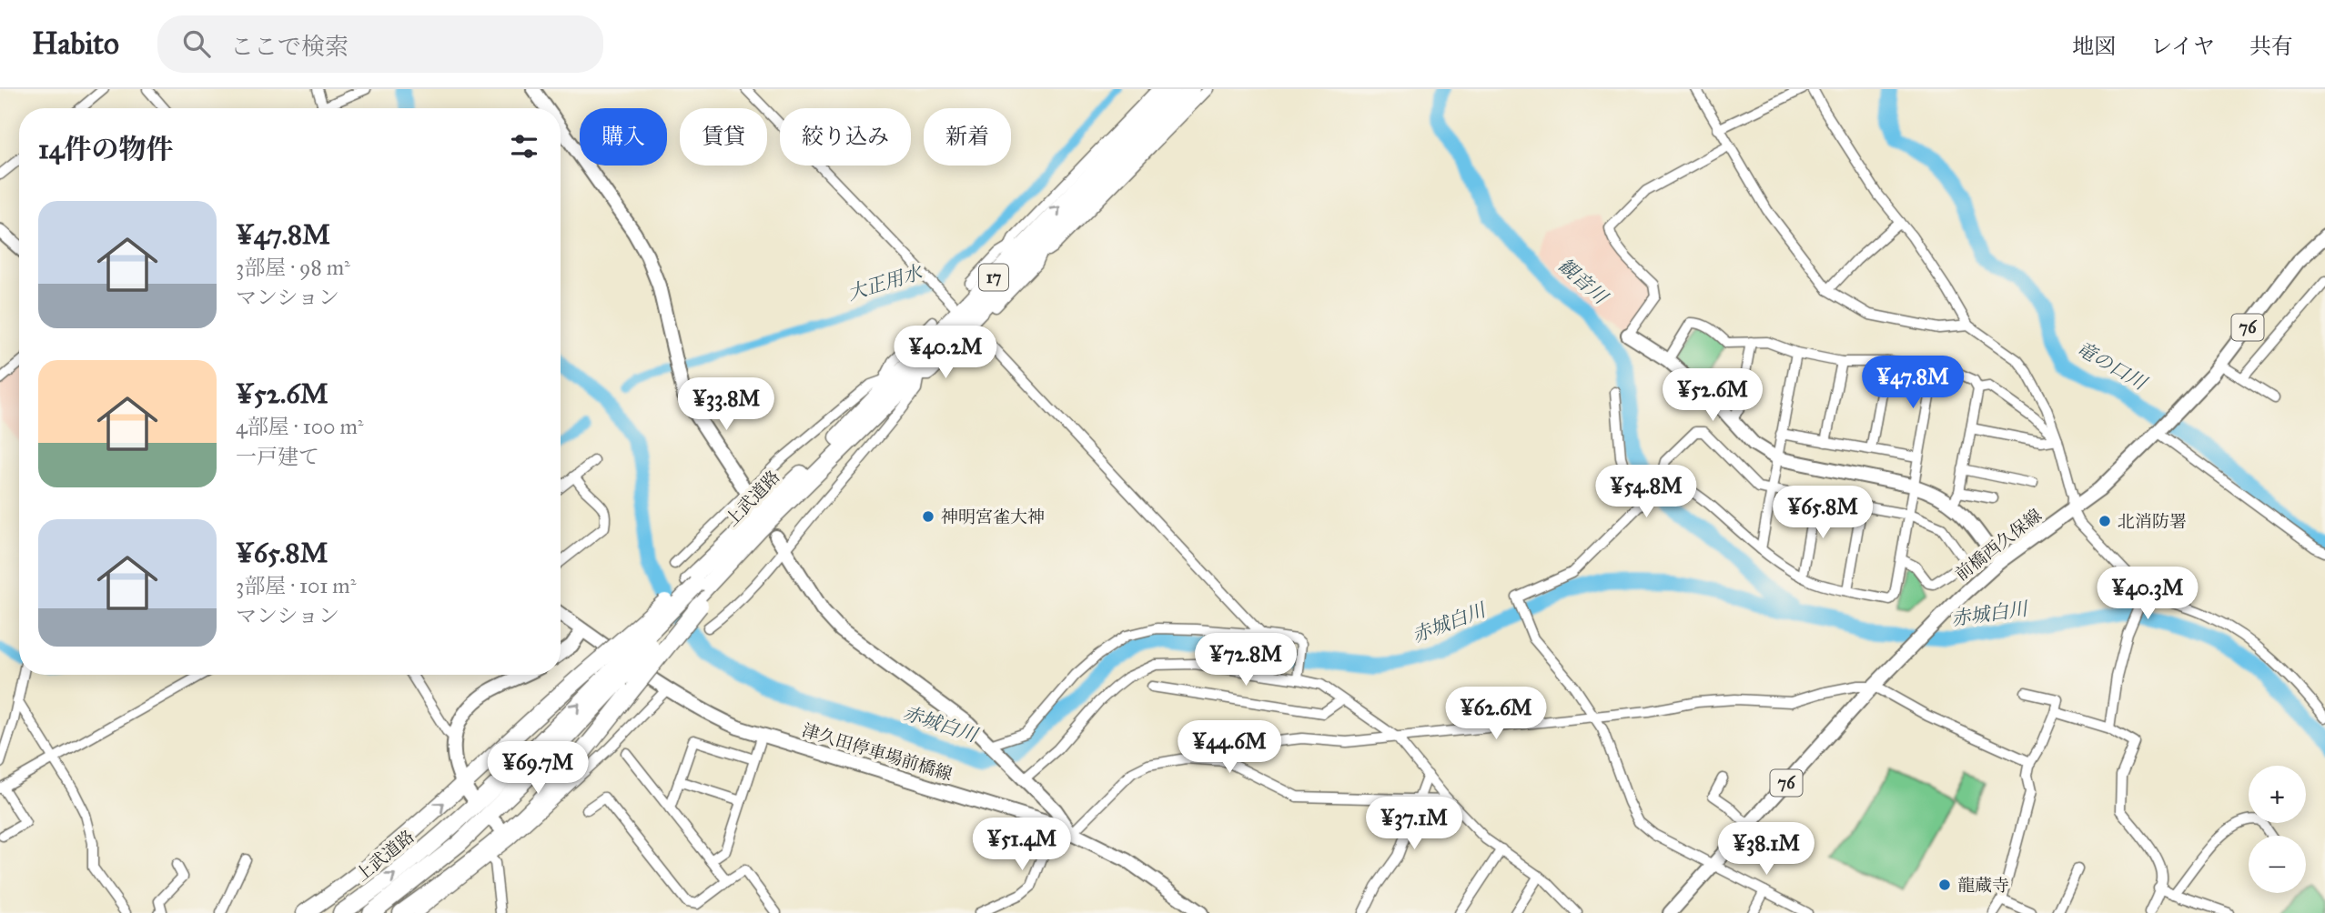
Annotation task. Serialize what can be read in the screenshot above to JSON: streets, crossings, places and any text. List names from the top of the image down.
{
  "streets": {
    "highway": ["17", "上武道路"],
    "main road": ["76", "前橋西久保線", "津久田停車場前橋線"]
  },
  "crossings": [
    ["17", "上武道路"]
  ],
  "water": [
    "観音川",
    "大正用水",
    "竜の口川",
    "赤城白川"
  ],
  "places": ["神明宮雀大神", "北消防署", "龍蔵寺"],
  "page": {
    "header": "Habito",
    "search": "ここで検索",
    "nav": ["地図", "レイヤ", "共有"],
    "chip": [
      "購入",
      "賃貸",
      "絞り込み",
      "新着"
    ],
    "heading": "14件の物件",
    "list": [
      {
        "name": "¥47.8M",
        "note": "3部屋 · 98 m² · マンション"
      },
      {
        "name": "¥52.6M",
        "note": "4部屋 · 100 m² · 一戸建て"
      },
      {
        "name": "¥65.8M",
        "note": "3部屋 · 101 m² · マンション"
      }
    ],
    "price": [
      "¥40.2M",
      "¥47.8M",
      "¥52.6M",
      "¥33.8M",
      "¥54.8M",
      "¥65.8M",
      "¥40.3M",
      "¥72.8M",
      "¥62.6M",
      "¥44.6M",
      "¥69.7M",
      "¥37.1M",
      "¥51.4M",
      "¥38.1M"
    ],
    "map_buttons": ["+", "−"]
  }
}
